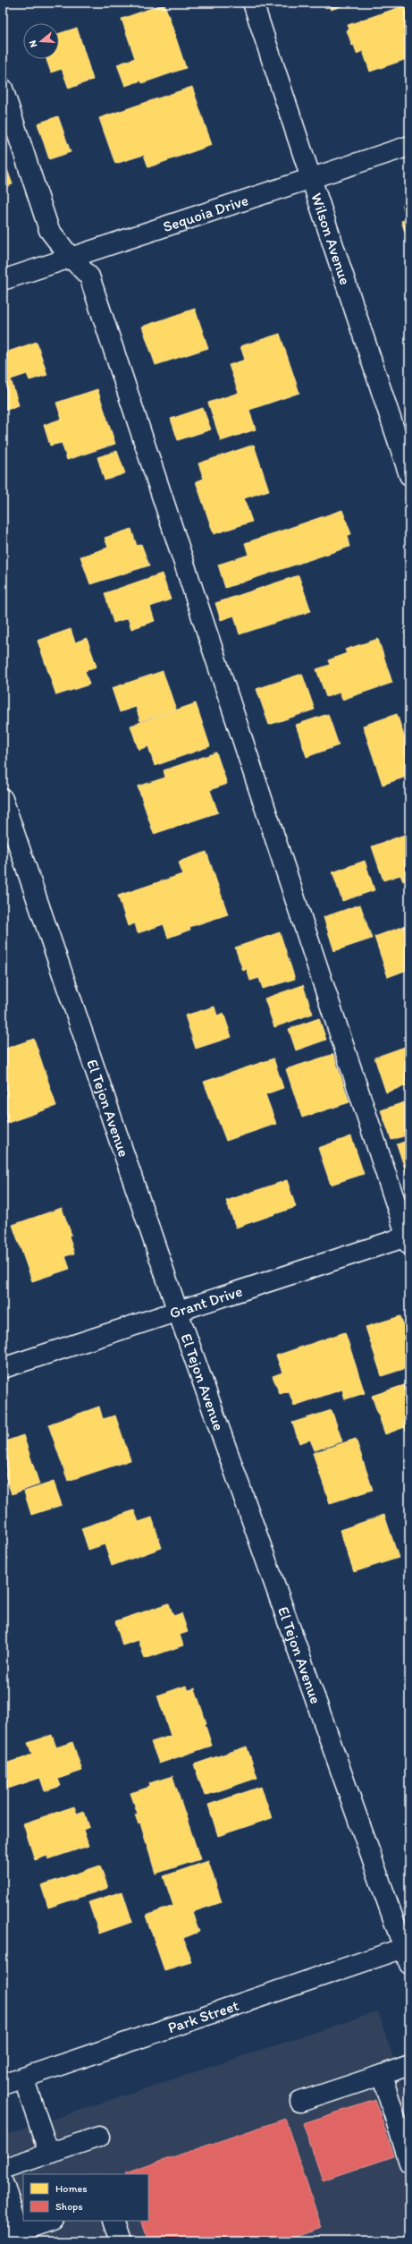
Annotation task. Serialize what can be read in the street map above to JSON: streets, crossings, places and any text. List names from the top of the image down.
{
  "streets": {
    "street": [
      "Sequoia Drive",
      "Wilson Avenue",
      "El Tejon Avenue",
      "Grant Drive",
      "Park Street"
    ]
  },
  "crossings": [
    ["Sequoia Drive", "Wilson Avenue"],
    ["El Tejon Avenue", "Grant Drive"],
    ["El Tejon Avenue", "Park Street"]
  ],
  "legend": ["Homes", "Shops"],
  "north": "left"
}
